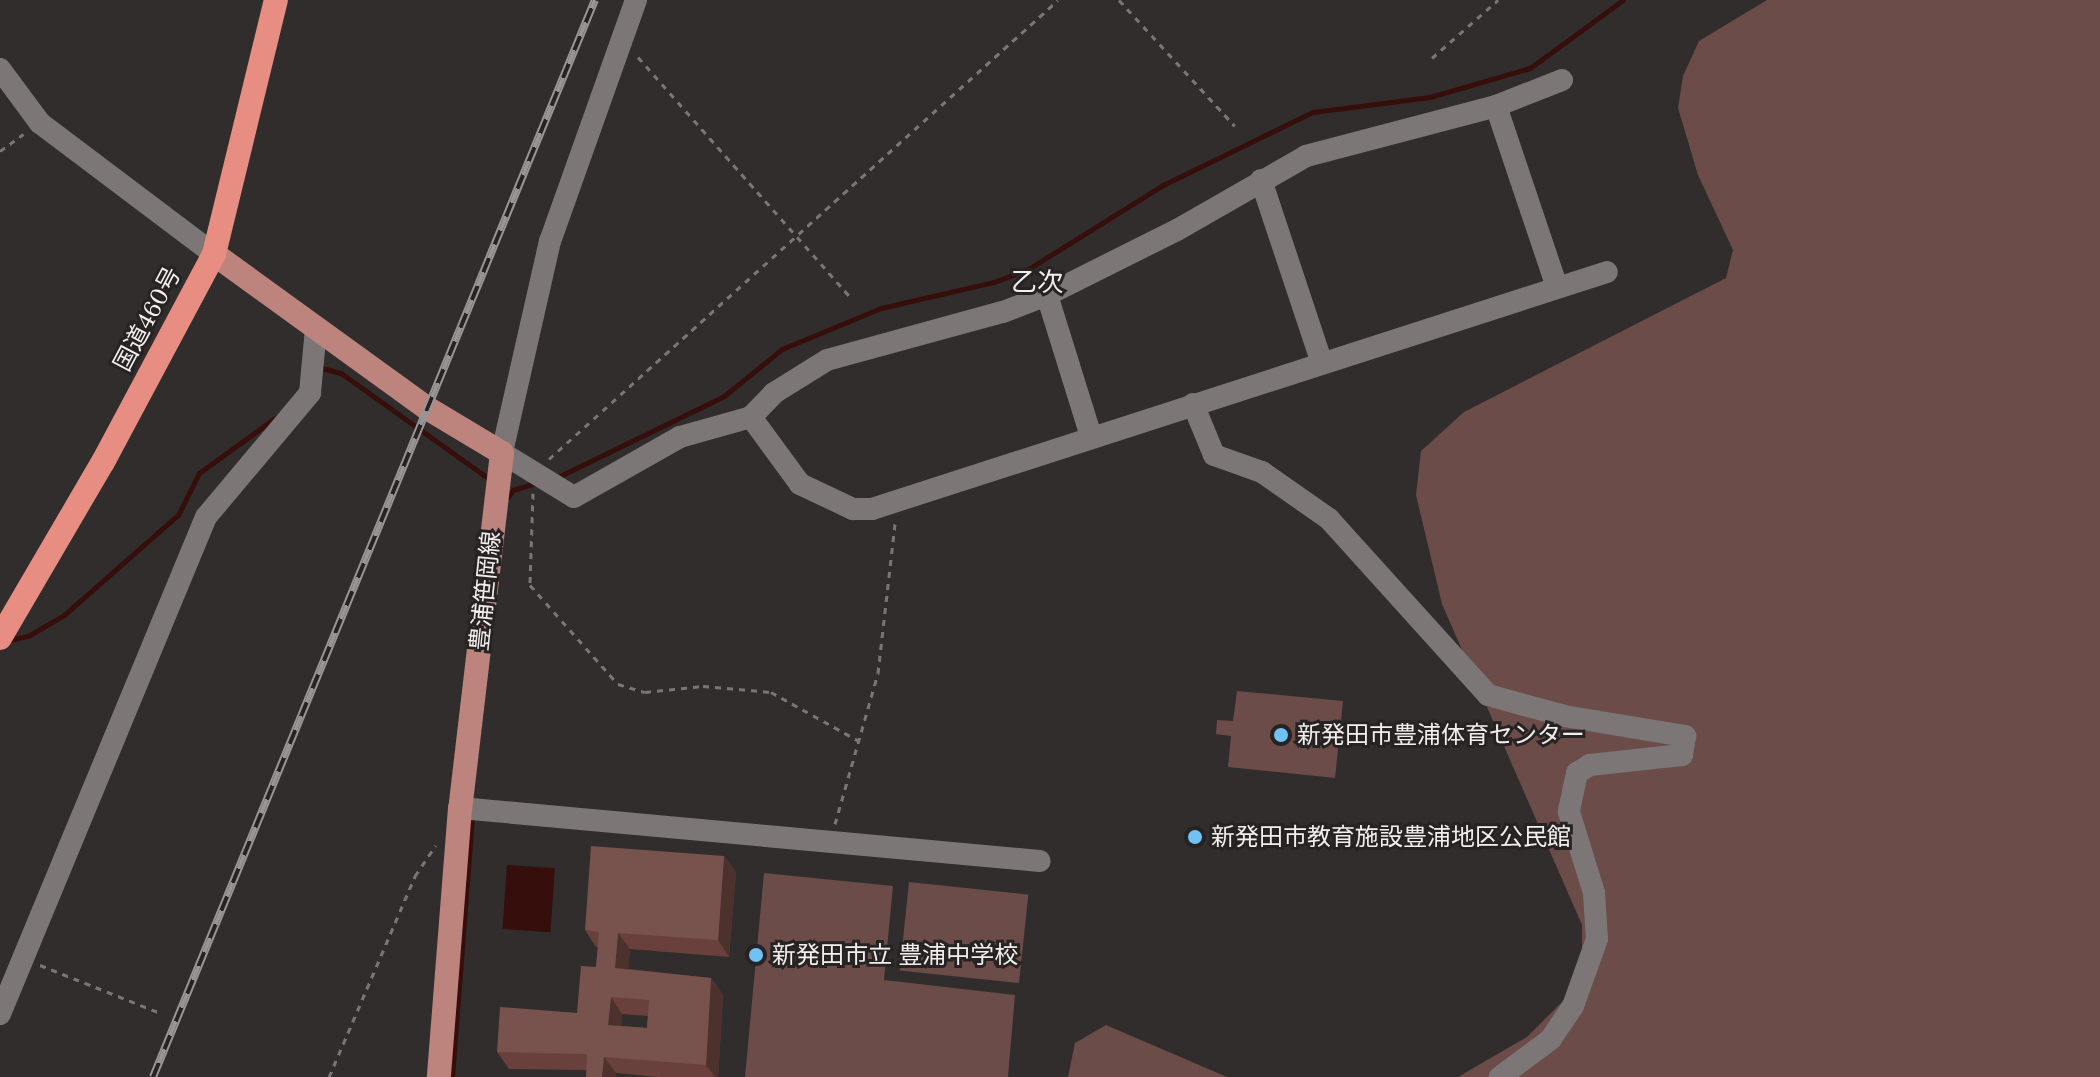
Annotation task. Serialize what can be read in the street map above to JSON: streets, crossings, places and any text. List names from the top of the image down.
{
  "streets": {
    "highway": ["国道460号"],
    "main road": ["豊浦笹岡線"]
  },
  "districts": ["乙次"],
  "places": ["新発田市豊浦体育センター", "新発田市教育施設豊浦地区公民館", "新発田市立 豊浦中学校"]
}
